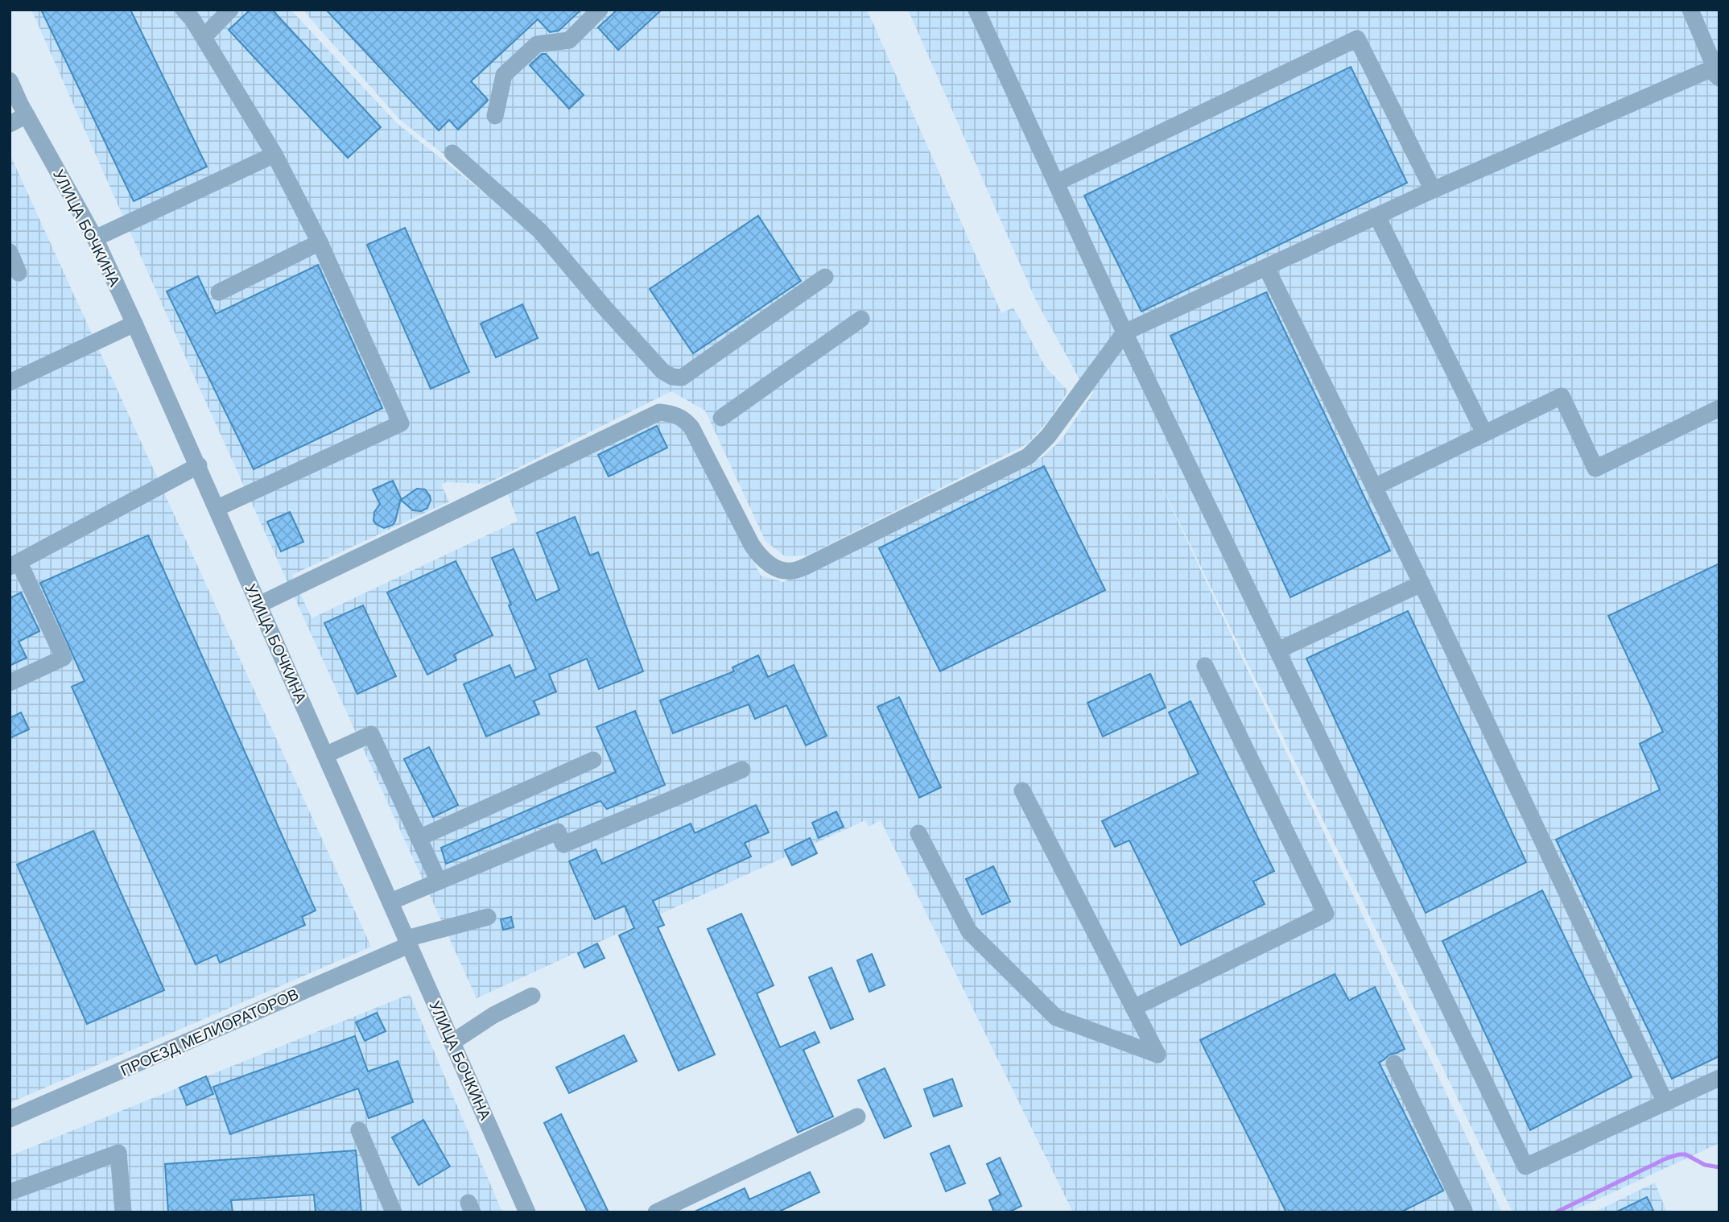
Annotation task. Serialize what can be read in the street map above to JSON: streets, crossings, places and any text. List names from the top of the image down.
{
  "streets": {
    "street": ["УЛИЦА БОЧКИНА", "ПРОЕЗД МЕЛИОРАТОРОВ"]
  },
  "crossings": [
    ["УЛИЦА БОЧКИНА", "ПРОЕЗД МЕЛИОРАТОРОВ"]
  ]
}
